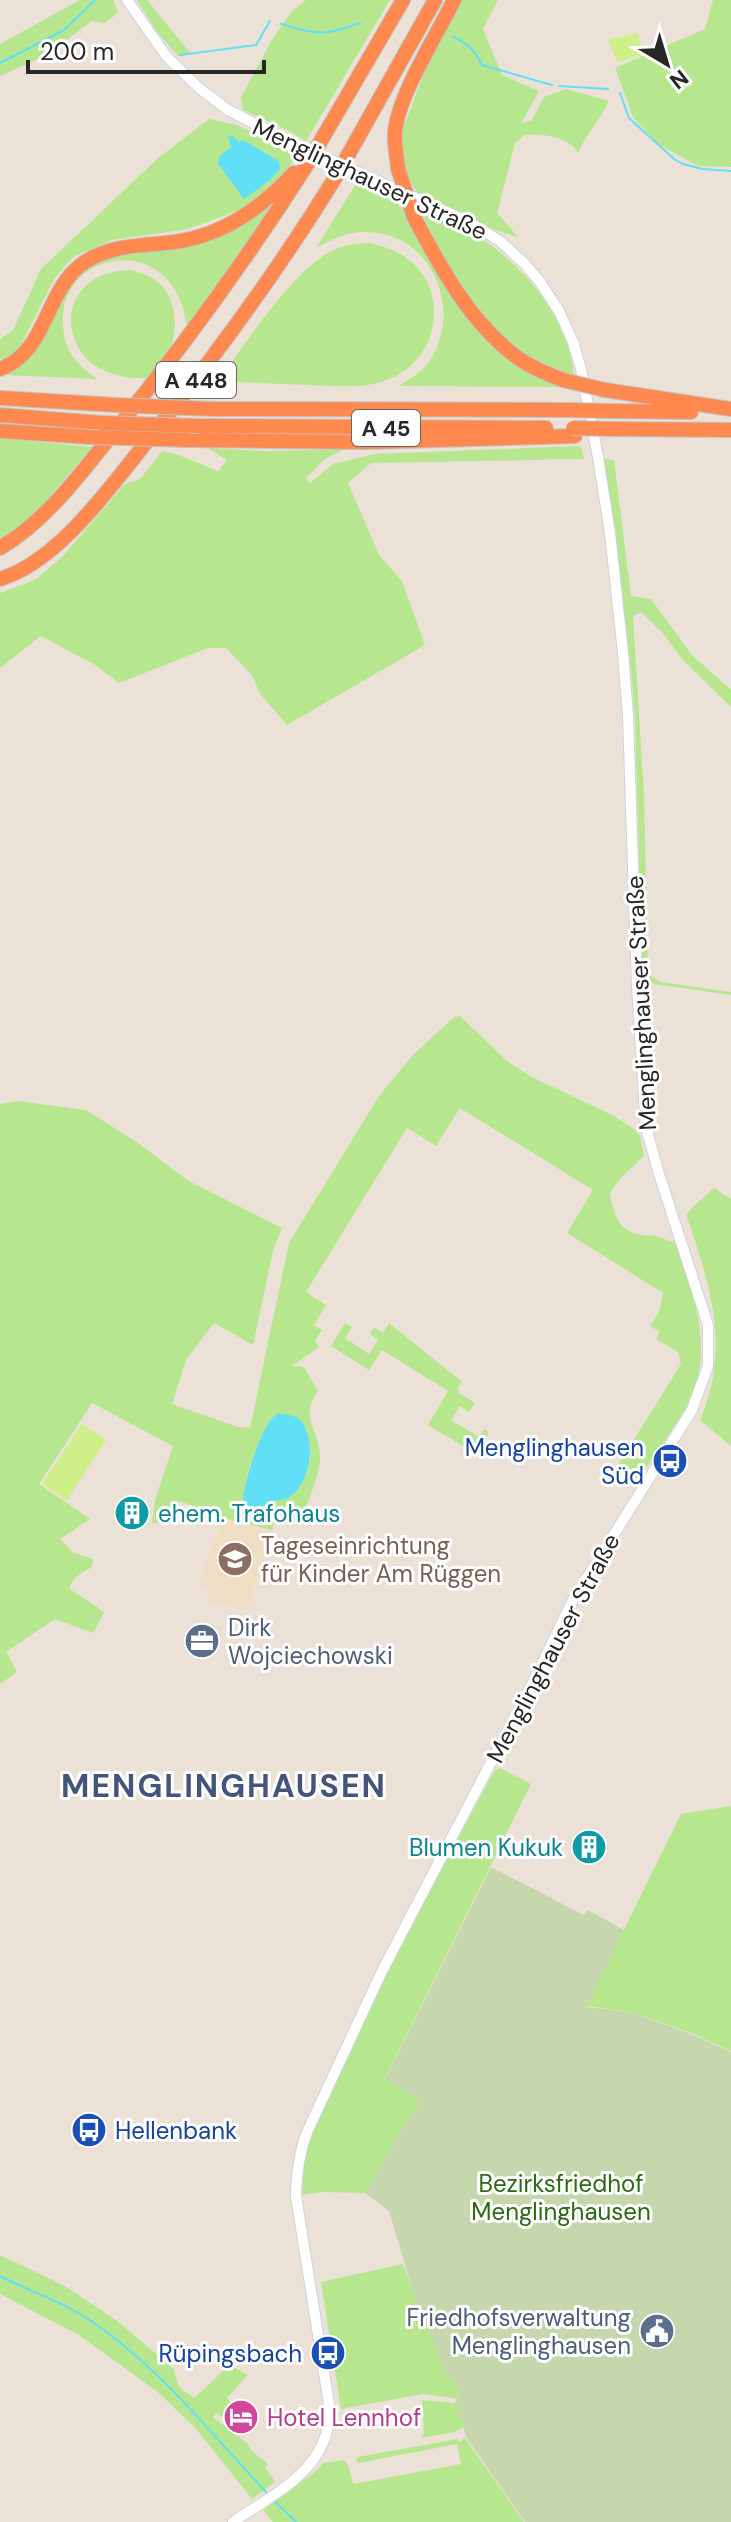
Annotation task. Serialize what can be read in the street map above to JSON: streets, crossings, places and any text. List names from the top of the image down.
{
  "streets": {
    "highway": ["A 448", "A 45"],
    "street": ["Menglinghauser Straße"]
  },
  "districts": ["MENGLINGHAUSEN"],
  "parks": ["Bezirksfriedhof Menglinghausen"],
  "places": {
    "bus stop": ["Menglinghausen Süd", "Hellenbank", "Rüpingsbach"],
    "building": ["ehem. Trafohaus", "Blumen Kukuk"],
    "school or university": ["Tageseinrichtung für Kinder Am Rüggen"],
    "office": ["Dirk Wojciechowski"],
    "public building": ["Friedhofsverwaltung Menglinghausen"],
    "hotel": ["Hotel Lennhof"]
  },
  "scale_bar": "200 m",
  "north": "bottom right"
}
